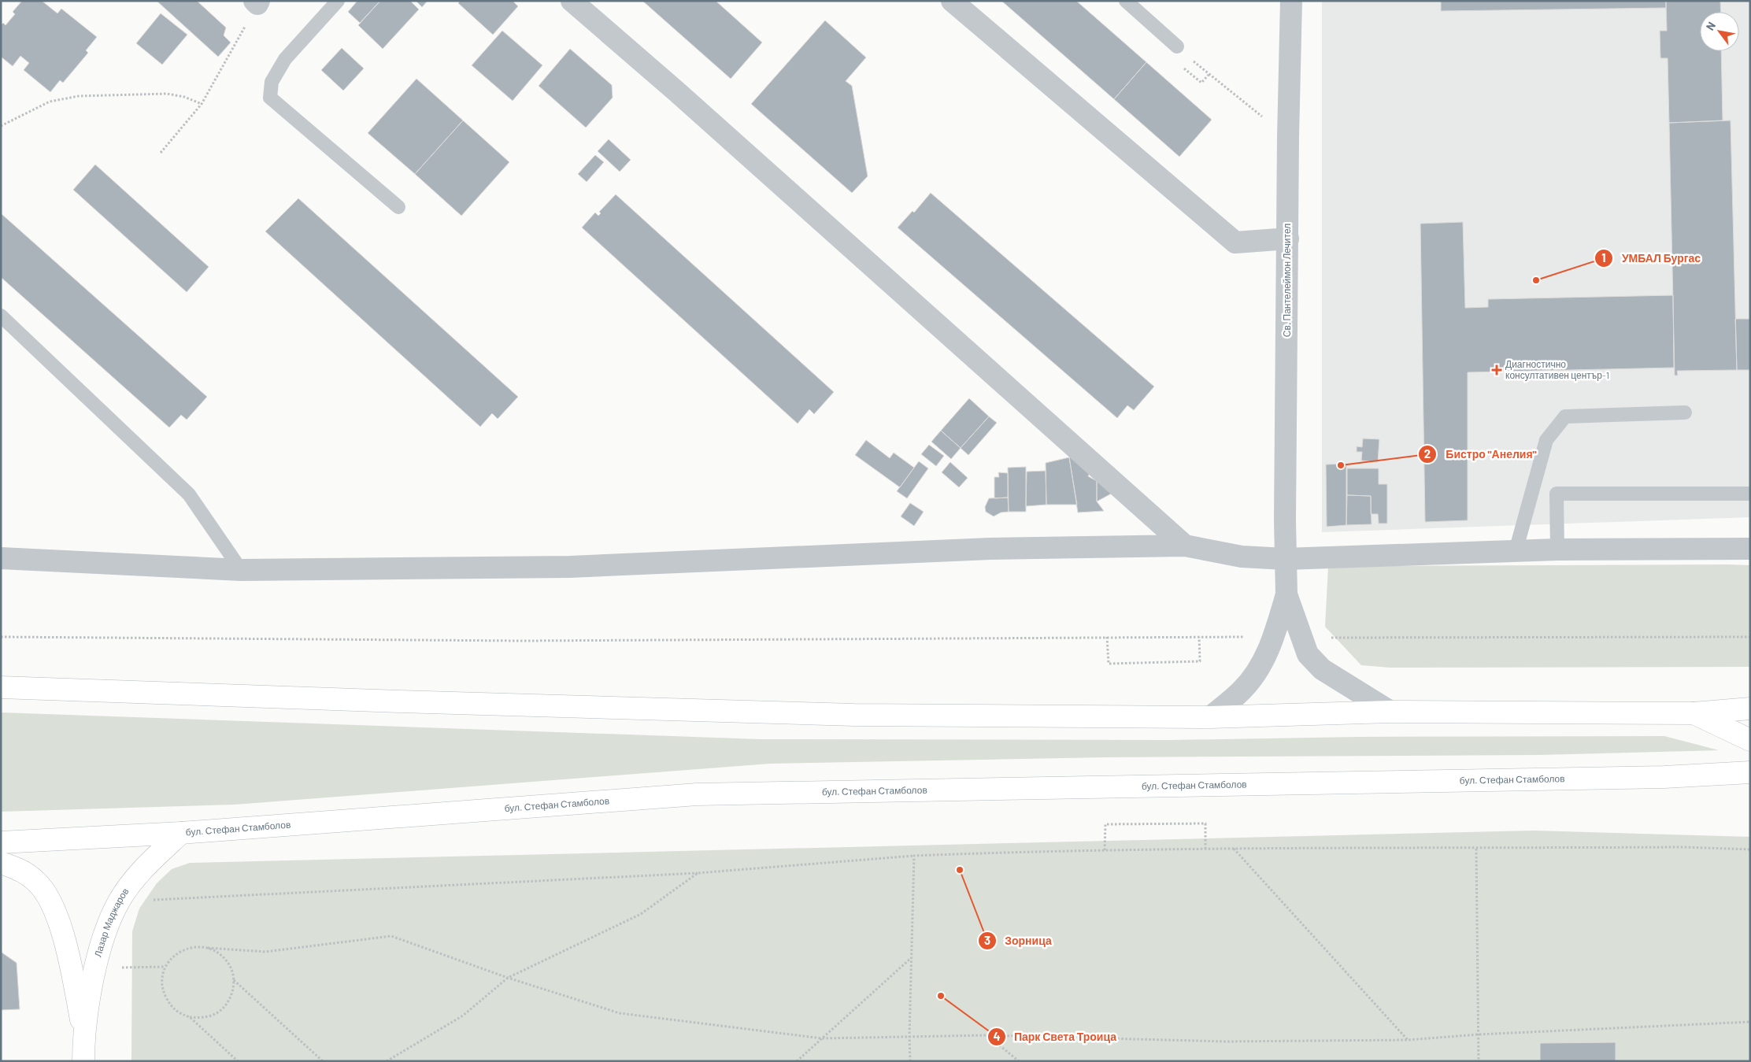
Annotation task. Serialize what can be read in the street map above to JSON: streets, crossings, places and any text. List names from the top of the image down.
{
  "streets": {
    "main road": ["бул. Стефан Стамболов", "Лазар Маджаров"],
    "street": ["Св. Пантелеймон Лечител"]
  },
  "crossings": [
    ["бул. Стефан Стамболов", "Лазар Маджаров"]
  ],
  "places": {
    "other": [
      "УМБАЛ Бургас",
      "Бистро \"Анелия\"",
      "Зорница",
      "Парк Света Троица"
    ],
    "health": ["Диагностично консултативен център-1"]
  },
  "north": "top left"
}
